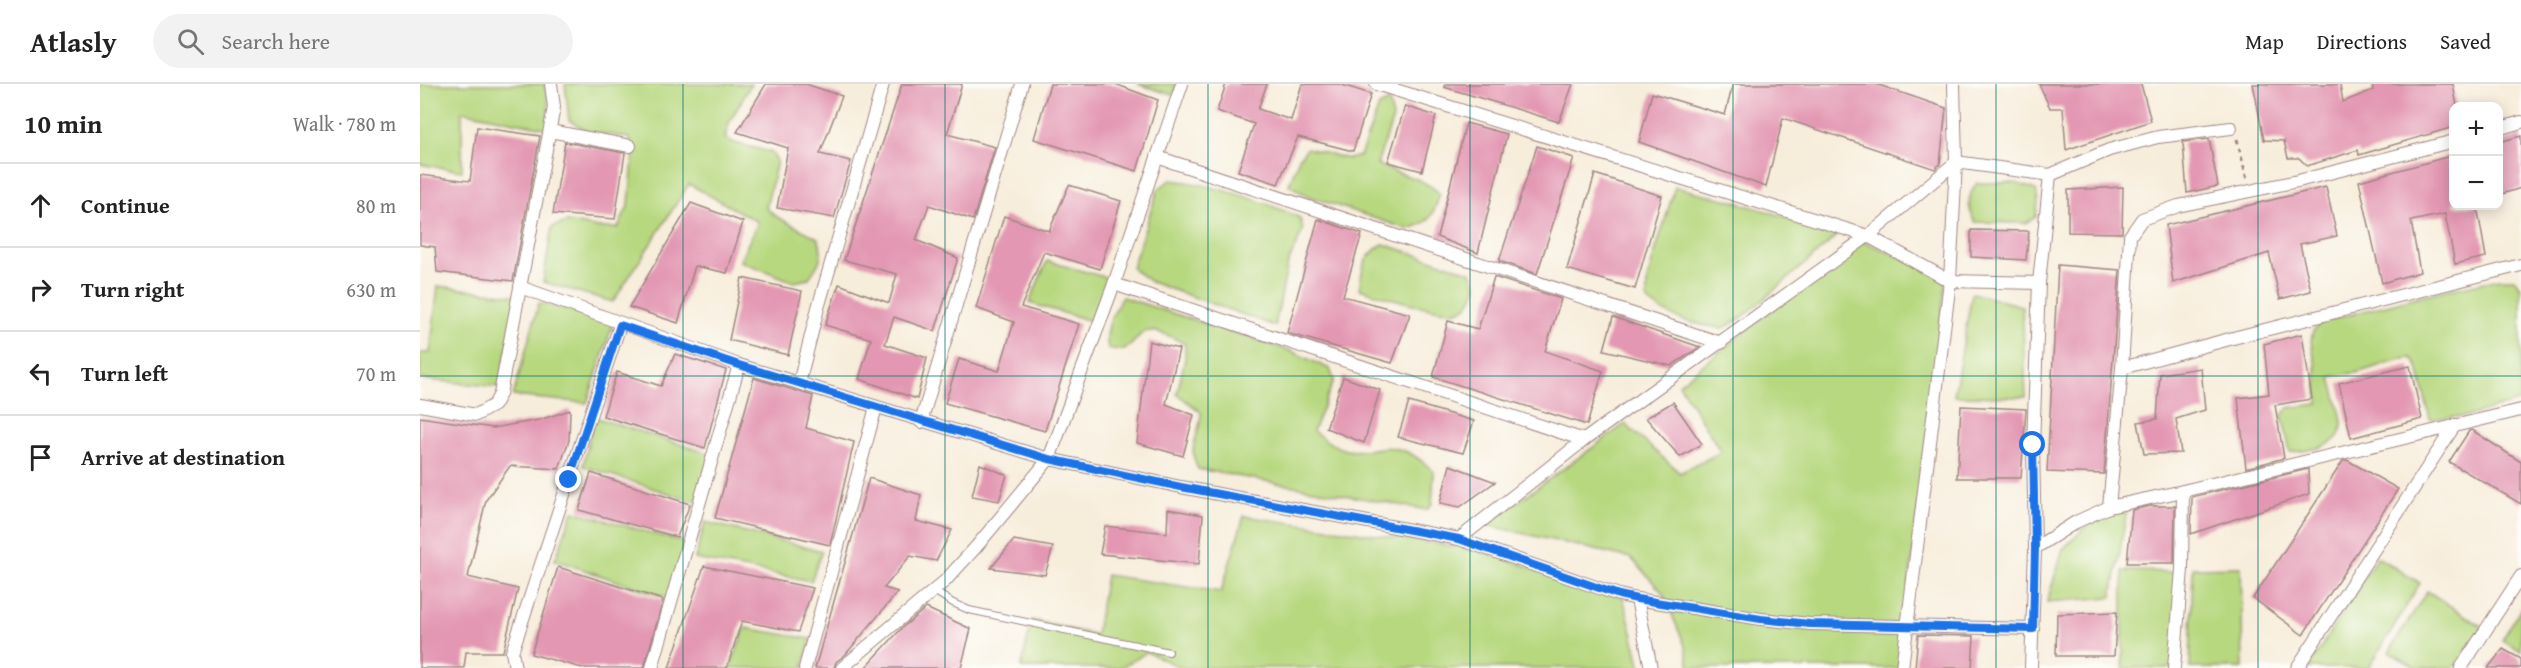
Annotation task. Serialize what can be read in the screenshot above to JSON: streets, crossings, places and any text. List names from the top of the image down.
{
  "page": {
    "header": "Atlasly",
    "search": "Search here",
    "nav": ["Map", "Directions", "Saved"],
    "heading": ["10 min", "Walk · 780 m"],
    "map_buttons": ["+", "−"],
    "list": [
      ["Continue", "80 m"],
      ["Turn right", "630 m"],
      ["Turn left", "70 m"],
      "Arrive at destination"
    ]
  }
}
